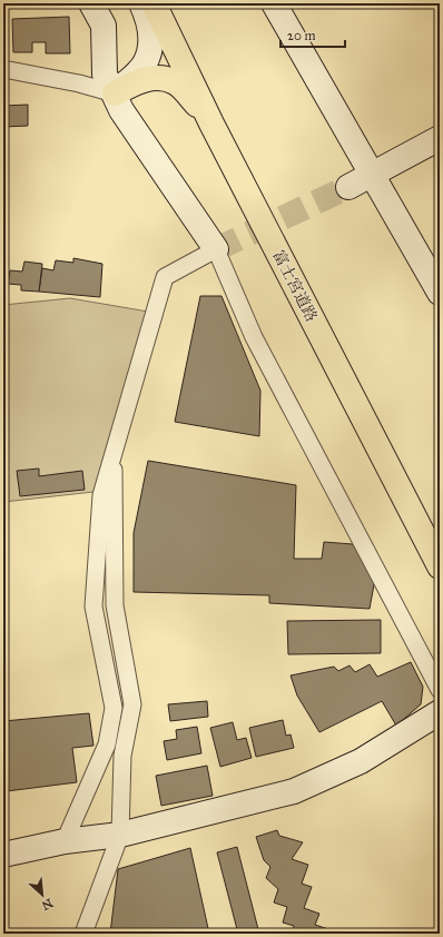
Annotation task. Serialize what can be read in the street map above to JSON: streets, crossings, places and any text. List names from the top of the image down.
{
  "streets": {
    "highway": ["富士宮道路"]
  },
  "scale_bar": "20 m",
  "north": "bottom right"
}
